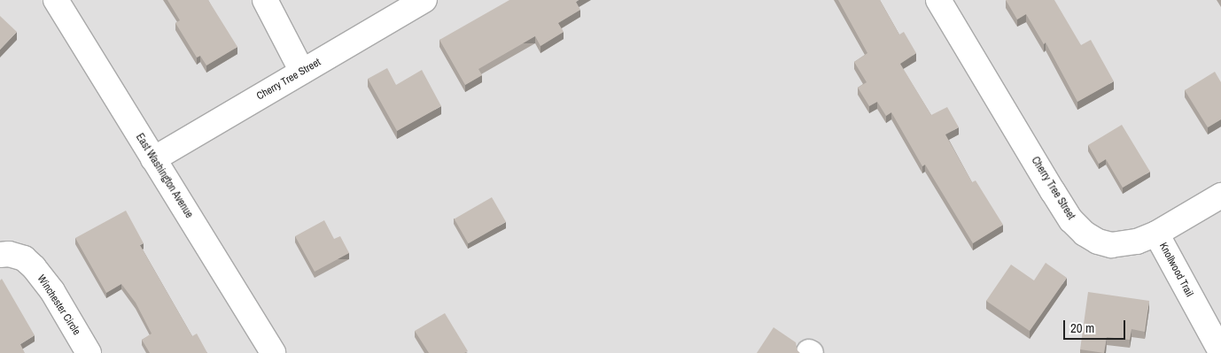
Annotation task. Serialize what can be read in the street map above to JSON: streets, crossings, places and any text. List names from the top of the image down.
{
  "streets": {
    "street": [
      "Cherry Tree Street",
      "East Washington Avenue",
      "Knollwood Trail",
      "Winchester Circle"
    ]
  },
  "crossings": [
    ["Cherry Tree Street", "East Washington Avenue"],
    ["Cherry Tree Street", "Knollwood Trail"]
  ],
  "scale_bar": "20 m"
}
